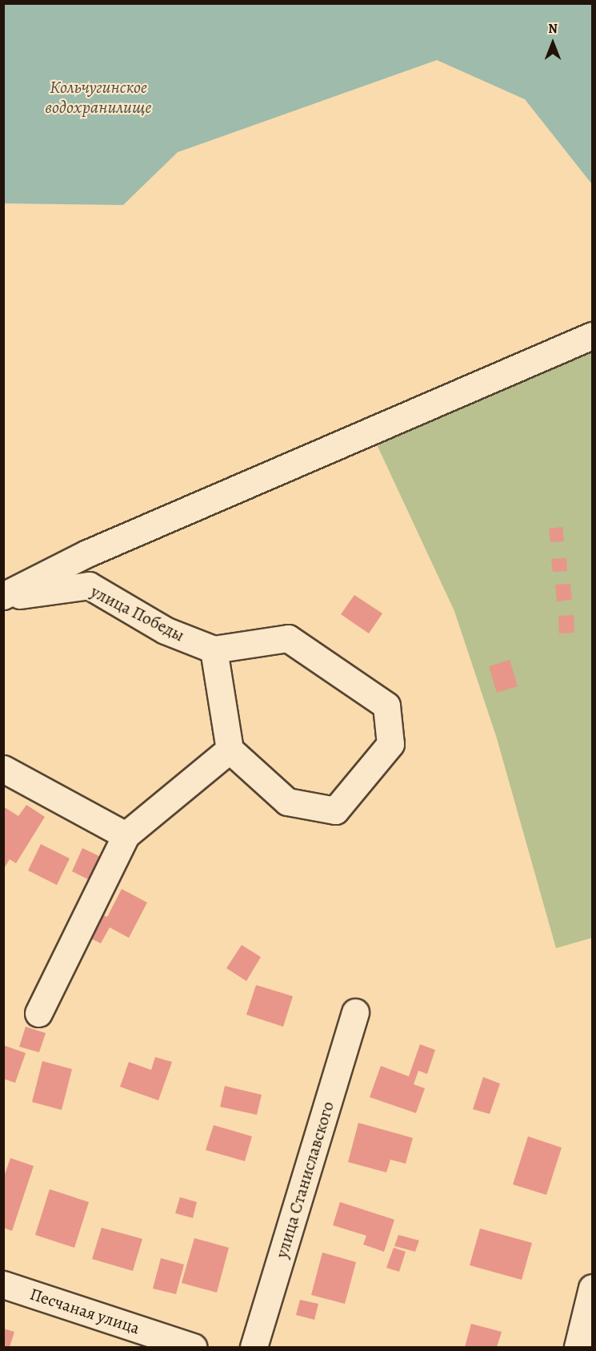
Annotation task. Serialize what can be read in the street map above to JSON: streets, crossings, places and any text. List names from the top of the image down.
{
  "streets": {
    "street": ["улица Победы", "улица Станиславского", "Песчаная улица"]
  },
  "water": ["Кольчугинское водохранилище"],
  "north": "top"
}
